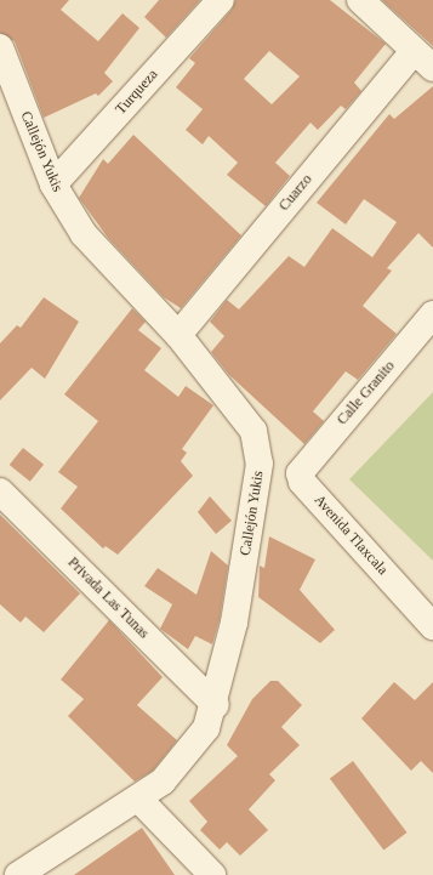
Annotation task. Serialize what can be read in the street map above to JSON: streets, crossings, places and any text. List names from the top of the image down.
{
  "streets": {
    "street": [
      "Turqueza",
      "Callejón Yukis",
      "Cuarzo",
      "Calle Granito",
      "Avenida Tlaxcala",
      "Privada Las Tunas"
    ]
  },
  "crossings": [
    ["Turqueza", "Callejón Yukis"],
    ["Callejón Yukis", "Cuarzo"],
    ["Callejón Yukis", "Privada Las Tunas"],
    ["Calle Granito", "Avenida Tlaxcala"]
  ]
}
